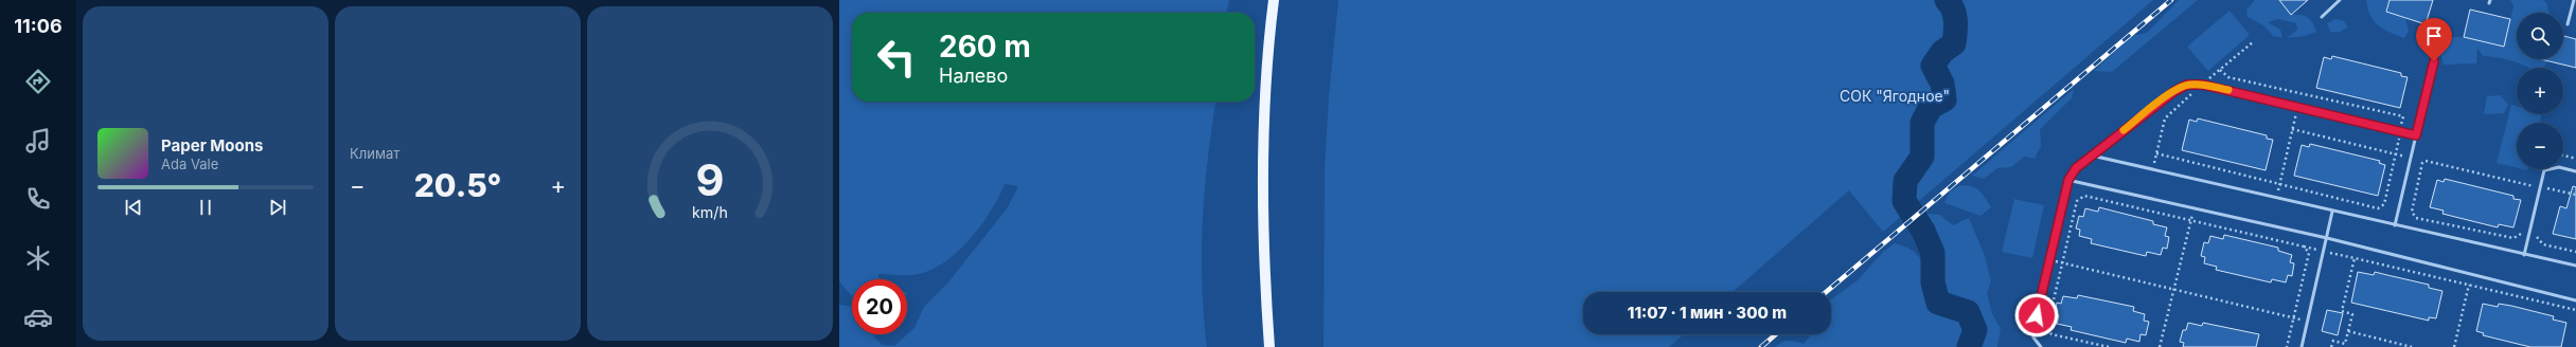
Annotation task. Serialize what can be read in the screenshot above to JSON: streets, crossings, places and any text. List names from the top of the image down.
{
  "parks": ["СОК \"Ягодное\""],
  "page": {
    "tabs": "11:06",
    "tile": "Климат",
    "map_buttons": ["+", "−"],
    "turn": ["260 m", "Налево"],
    "song": ["Paper Moons", "Ada Vale"],
    "heat": ["−", "20.5°", "+"],
    "limit": "20",
    "trip": "11:07 · 1 мин · 300 m",
    "gauge": ["9", "km/h"]
  }
}
